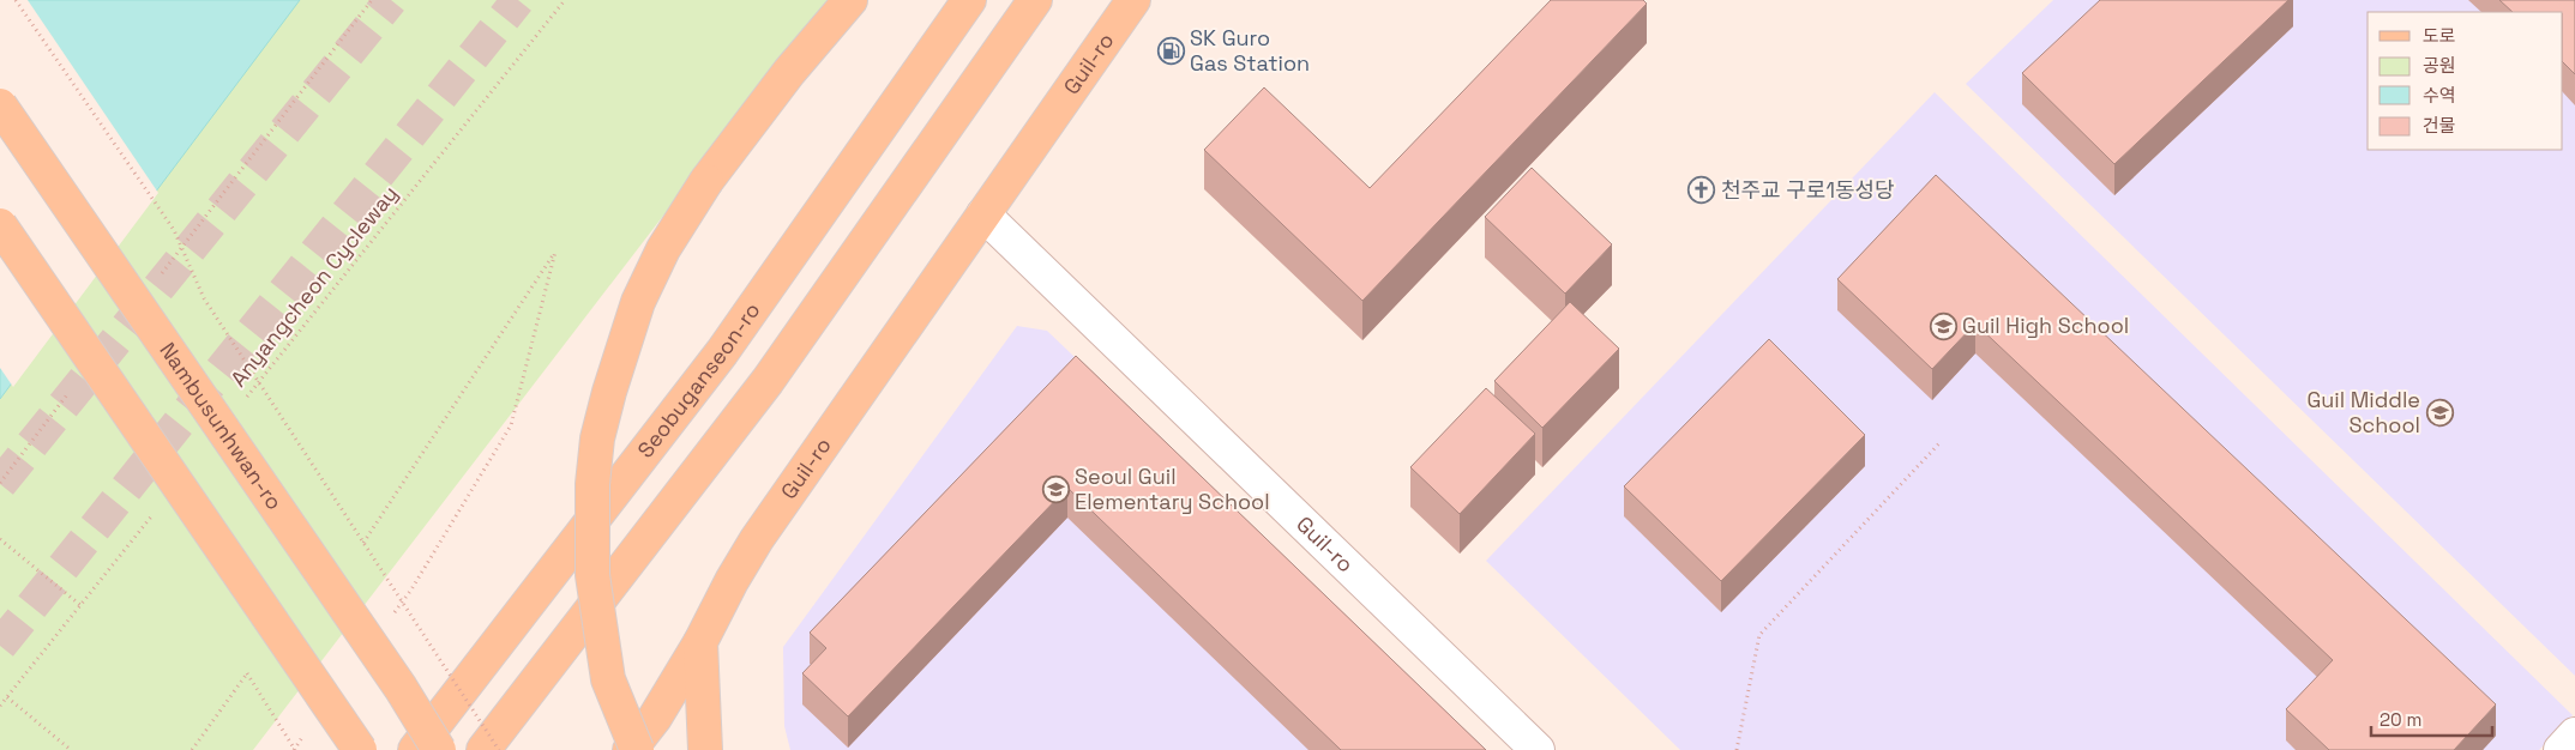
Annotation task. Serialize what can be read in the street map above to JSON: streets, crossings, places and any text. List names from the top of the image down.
{
  "streets": {
    "main road": ["Guil-ro", "Seobuganseon-ro", "Nambusunhwan-ro"],
    "path": ["Anyangcheon Cycleway"]
  },
  "places": {
    "fuel station": ["SK Guro Gas Station"],
    "church": ["천주교 구로1동성당"],
    "school or university": ["Guil High School", "Guil Middle School", "Seoul Guil Elementary School"]
  },
  "legend": [
    "도로",
    "공원",
    "수역",
    "건물"
  ],
  "scale_bar": "20 m"
}
